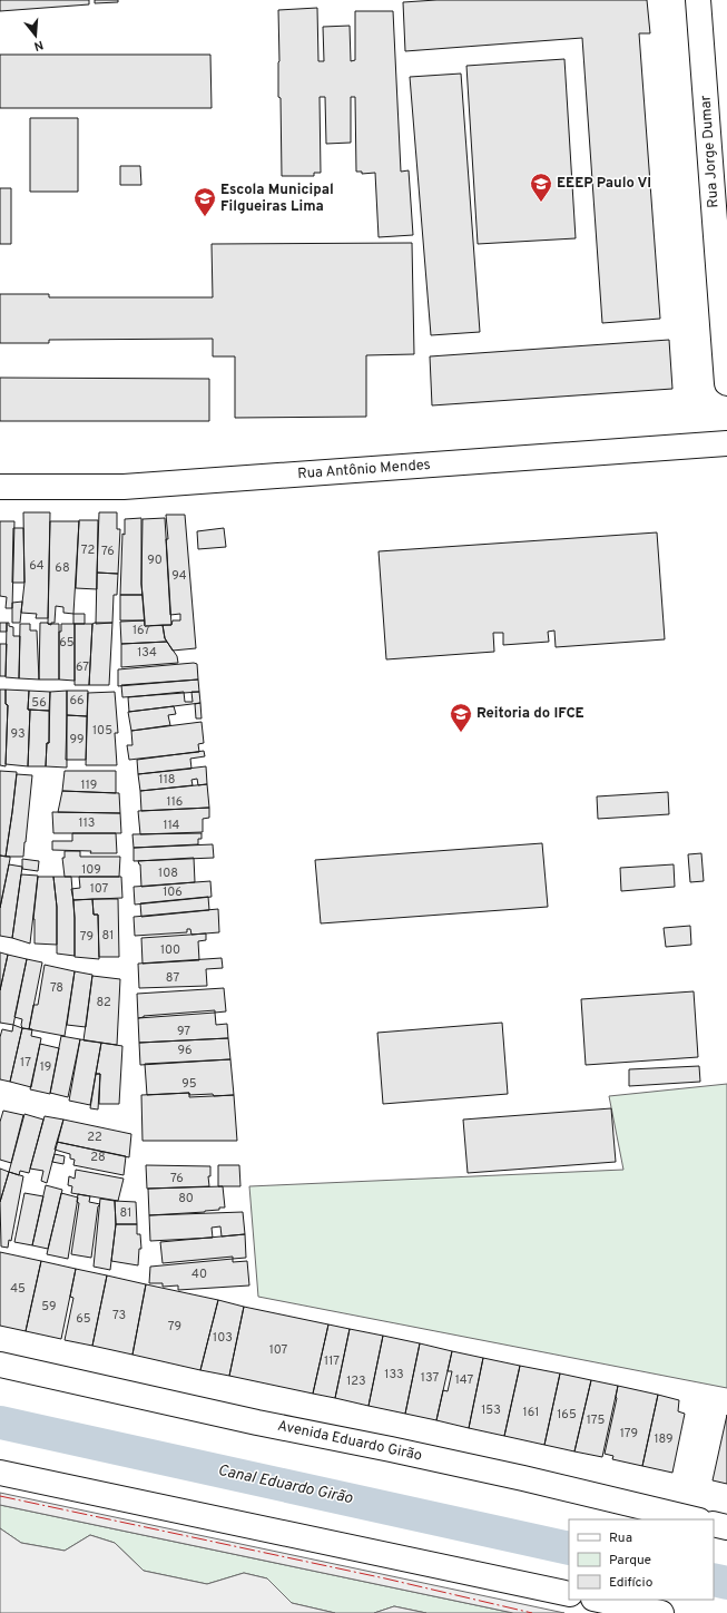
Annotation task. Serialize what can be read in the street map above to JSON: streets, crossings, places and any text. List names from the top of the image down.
{
  "streets": {
    "main road": ["Rua Jorge Dumar", "Rua Antônio Mendes", "Avenida Eduardo Girão"]
  },
  "water": ["Canal Eduardo Girão"],
  "places": {
    "school or university": ["EEEP Paulo VI", "Escola Municipal Filgueiras Lima", "Reitoria do IFCE"]
  },
  "house_numbers": [
    "72",
    "76",
    "90",
    "64",
    "68",
    "94",
    "167",
    "65",
    "134",
    "67",
    "66",
    "56",
    "105",
    "93",
    "99",
    "118",
    "119",
    "116",
    "113",
    "114",
    "109",
    "108",
    "107",
    "106",
    "81",
    "79",
    "100",
    "87",
    "78",
    "82",
    "97",
    "96",
    "17",
    "19",
    "95",
    "22",
    "28",
    "76",
    "80",
    "81",
    "40",
    "45",
    "59",
    "73",
    "65",
    "79",
    "103",
    "107",
    "117",
    "133",
    "137",
    "147",
    "123",
    "153",
    "161",
    "165",
    "175",
    "179",
    "189"
  ],
  "legend": ["Rua", "Parque", "Edifício"],
  "north": "bottom"
}
